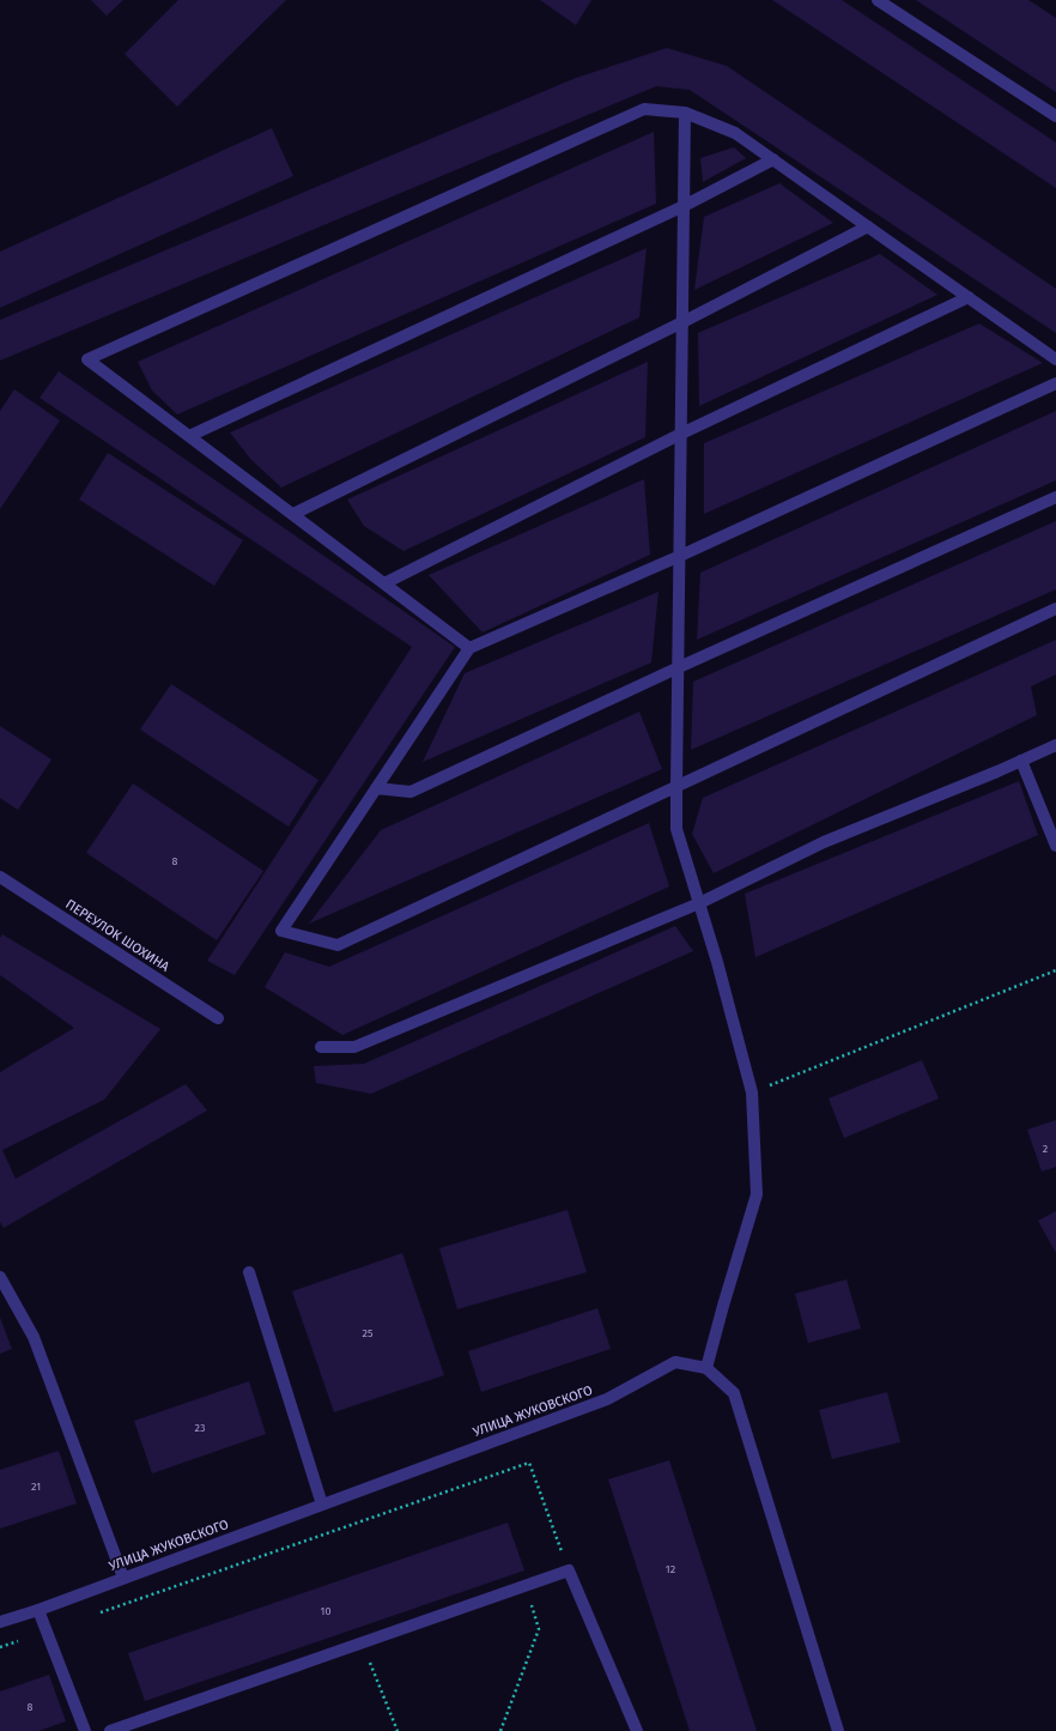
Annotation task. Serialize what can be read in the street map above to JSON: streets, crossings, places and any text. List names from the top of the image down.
{
  "streets": {
    "street": ["ПЕРЕУЛОК ШОХИНА", "УЛИЦА ЖУКОВСКОГО"]
  },
  "house_numbers": [
    "8",
    "2",
    "25",
    "23",
    "21",
    "12",
    "10",
    "8"
  ]
}
